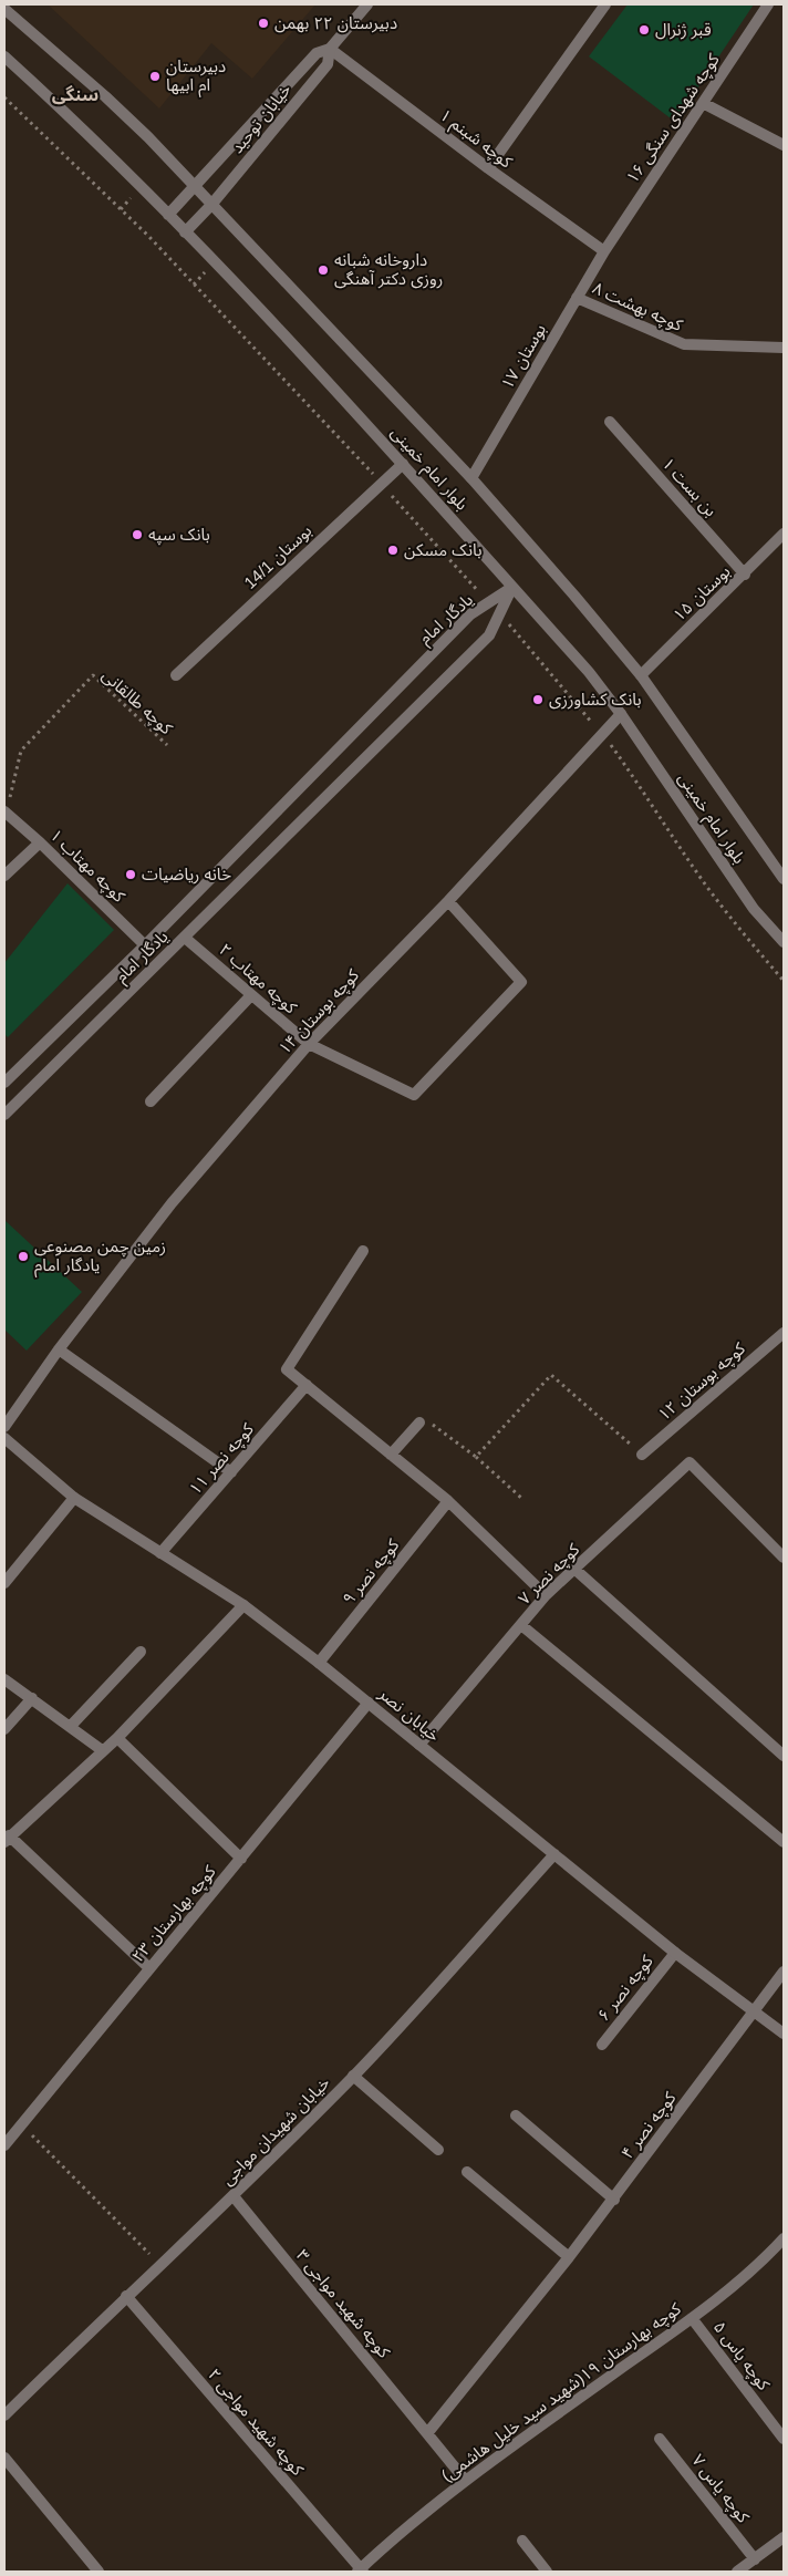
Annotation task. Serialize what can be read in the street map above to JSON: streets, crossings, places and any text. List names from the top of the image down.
{
  "streets": {
    "street": [
      "خیابان توحید",
      "کوچه شهدای سنگی ۱۶",
      "کوچه شبنم ۱",
      "کوچه بهشت ۸",
      "بوستان ۱۷",
      "بلوار امام خمینی",
      "بن بست ۱",
      "بوستان 14/1",
      "بوستان ۱۵",
      "یادگار امام",
      "کوچه مهتاب ۱",
      "کوچه مهتاب ۲",
      "کوچه بوستان ۱۴",
      "کوچه بوستان ۱۲",
      "کوچه نصر ۱۱",
      "کوچه نصر ۹",
      "کوچه نصر ۷",
      "خیابان نصر",
      "کوچه بهارستان ۲۳",
      "کوچه نصر ۶",
      "کوچه نصر ۴",
      "خیابان شهیدان مواجی",
      "کوچه شهید مواجی ۳",
      "کوچه یاس ۵",
      "کوچه بهارستان ۱۹(شهید سید خلیل هاشمی)",
      "کوچه شهید مواجی ۲",
      "کوچه یاس ۷"
    ],
    "path": ["کوچه طالقانی"]
  },
  "crossings": [
    ["خیابان توحید", "کوچه شبنم ۱"],
    ["خیابان توحید", "بلوار امام خمینی"],
    ["کوچه شهدای سنگی ۱۶", "کوچه شبنم ۱"],
    ["کوچه شهدای سنگی ۱۶", "بوستان ۱۷"],
    ["کوچه شبنم ۱", "بوستان ۱۷"],
    ["کوچه بهشت ۸", "بوستان ۱۷"],
    ["بوستان ۱۷", "بلوار امام خمینی"],
    ["بلوار امام خمینی", "بوستان 14/1"],
    ["بلوار امام خمینی", "بوستان ۱۵"],
    ["بلوار امام خمینی", "یادگار امام"],
    ["بلوار امام خمینی", "کوچه بوستان ۱۴"],
    ["بن بست ۱", "بوستان ۱۵"],
    ["یادگار امام", "کوچه مهتاب ۱"],
    ["یادگار امام", "کوچه مهتاب ۲"],
    ["کوچه طالقانی", "کوچه مهتاب ۱"],
    ["کوچه مهتاب ۲", "کوچه بوستان ۱۴"],
    ["کوچه نصر ۱۱", "خیابان نصر"],
    ["کوچه نصر ۹", "خیابان نصر"],
    ["کوچه نصر ۷", "خیابان نصر"],
    ["خیابان نصر", "کوچه بهارستان ۲۳"],
    ["خیابان نصر", "کوچه نصر ۶"],
    ["خیابان نصر", "کوچه نصر ۴"],
    ["خیابان نصر", "خیابان شهیدان مواجی"],
    ["کوچه نصر ۴", "کوچه شهید مواجی ۳"],
    ["خیابان شهیدان مواجی", "کوچه شهید مواجی ۳"],
    ["خیابان شهیدان مواجی", "کوچه شهید مواجی ۲"],
    ["کوچه شهید مواجی ۳", "کوچه بهارستان ۱۹(شهید سید خلیل هاشمی)"],
    ["کوچه یاس ۵", "کوچه بهارستان ۱۹(شهید سید خلیل هاشمی)"],
    ["کوچه بهارستان ۱۹(شهید سید خلیل هاشمی)", "کوچه شهید مواجی ۲"]
  ],
  "districts": ["سنگی"],
  "places": [
    "دبیرستان ۲۲ بهمن",
    "قبر ژنرال",
    "دبیرستان ام ابیها",
    "داروخانه شبانه روزی دکتر آهنگی",
    "بانک سپه",
    "بانک مسکن",
    "بانک کشاورزی",
    "خانه ریاضیات",
    "زمین چمن مصنوعی یادگار امام"
  ]
}
